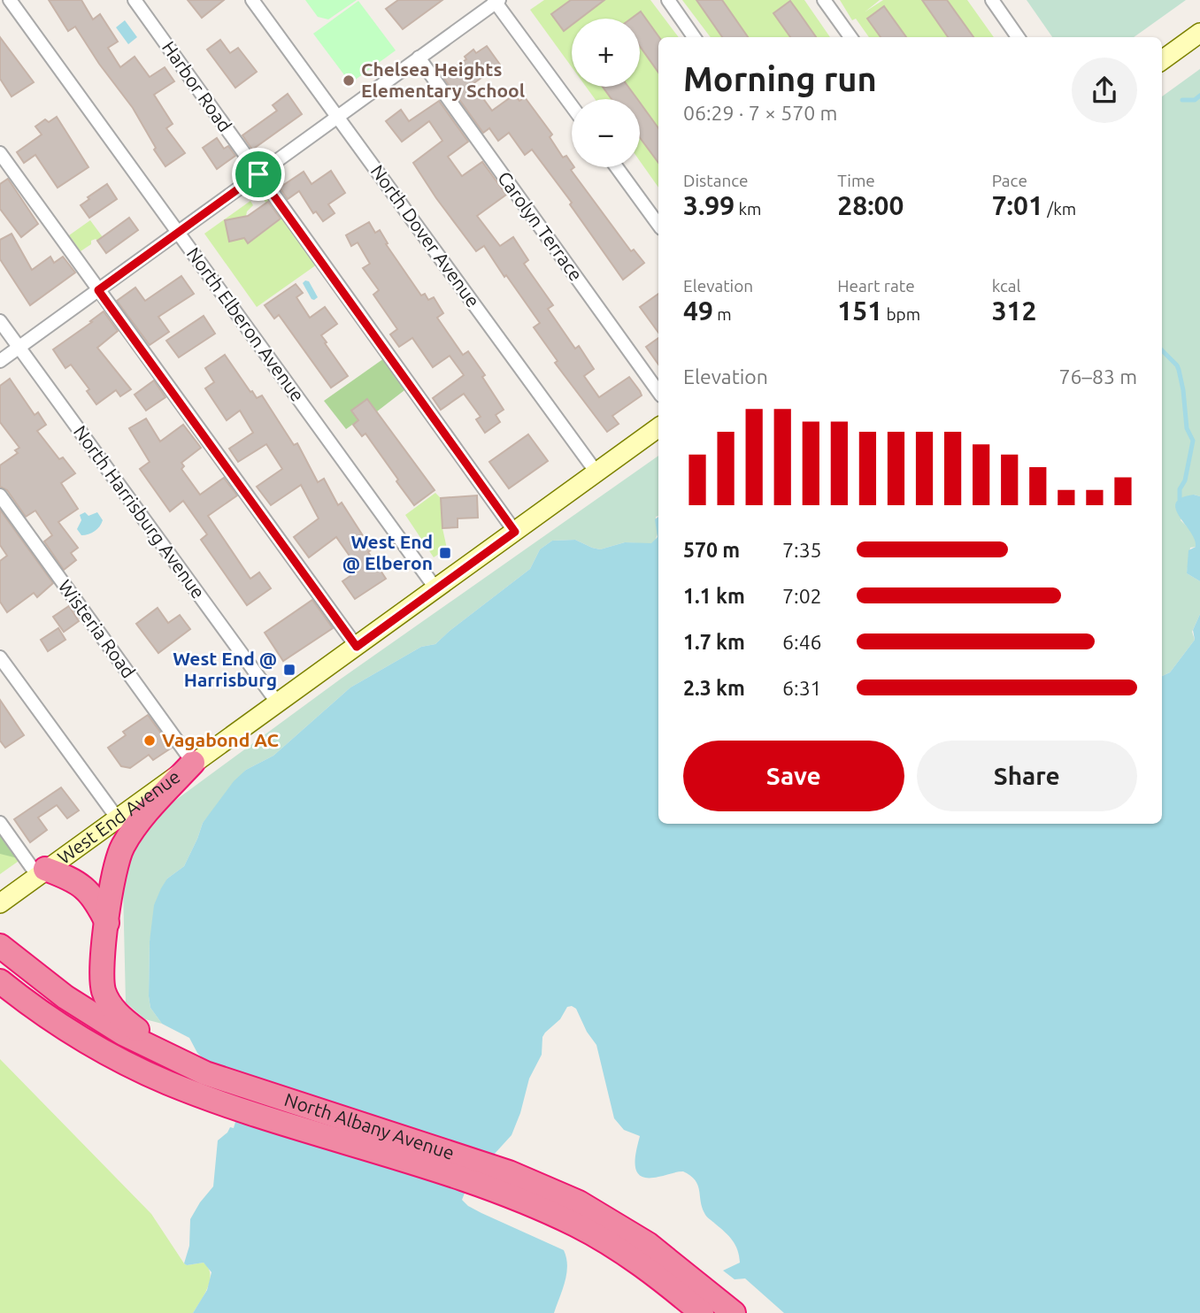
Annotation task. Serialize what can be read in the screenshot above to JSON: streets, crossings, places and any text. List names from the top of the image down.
{
  "streets": {
    "highway": ["North Albany Avenue"],
    "main road": ["West End Avenue"],
    "street": [
      "Harbor Road",
      "Carolyn Terrace",
      "North Dover Avenue",
      "North Elberon Avenue",
      "North Harrisburg Avenue",
      "Wisteria Road"
    ]
  },
  "crossings": [
    ["Harbor Road", "West End Avenue"],
    ["North Dover Avenue", "West End Avenue"],
    ["North Elberon Avenue", "West End Avenue"],
    ["North Harrisburg Avenue", "West End Avenue"],
    ["Wisteria Road", "West End Avenue"]
  ],
  "places": {
    "other": ["Chelsea Heights Elementary School", "Vagabond AC"],
    "transit": ["West End @ Elberon", "West End @ Harrisburg"]
  },
  "page": {
    "map_buttons": ["+", "−"],
    "heading": ["Morning run", "06:29 · 7 × 570 m"],
    "stats": [
      ["Distance", "3.99 km"],
      ["Time", "28:00"],
      ["Pace", "7:01 /km"],
      ["Elevation", "49 m"],
      ["Heart rate", "151 bpm"],
      ["kcal", "312"]
    ],
    "chart": ["Elevation", "76–83 m"],
    "list": [
      {
        "name": "570 m",
        "note": "7:35"
      },
      {
        "name": "1.1 km",
        "note": "7:02"
      },
      {
        "name": "1.7 km",
        "note": "6:46"
      },
      {
        "name": "2.3 km",
        "note": "6:31"
      }
    ],
    "buttons": ["Save", "Share"]
  }
}
